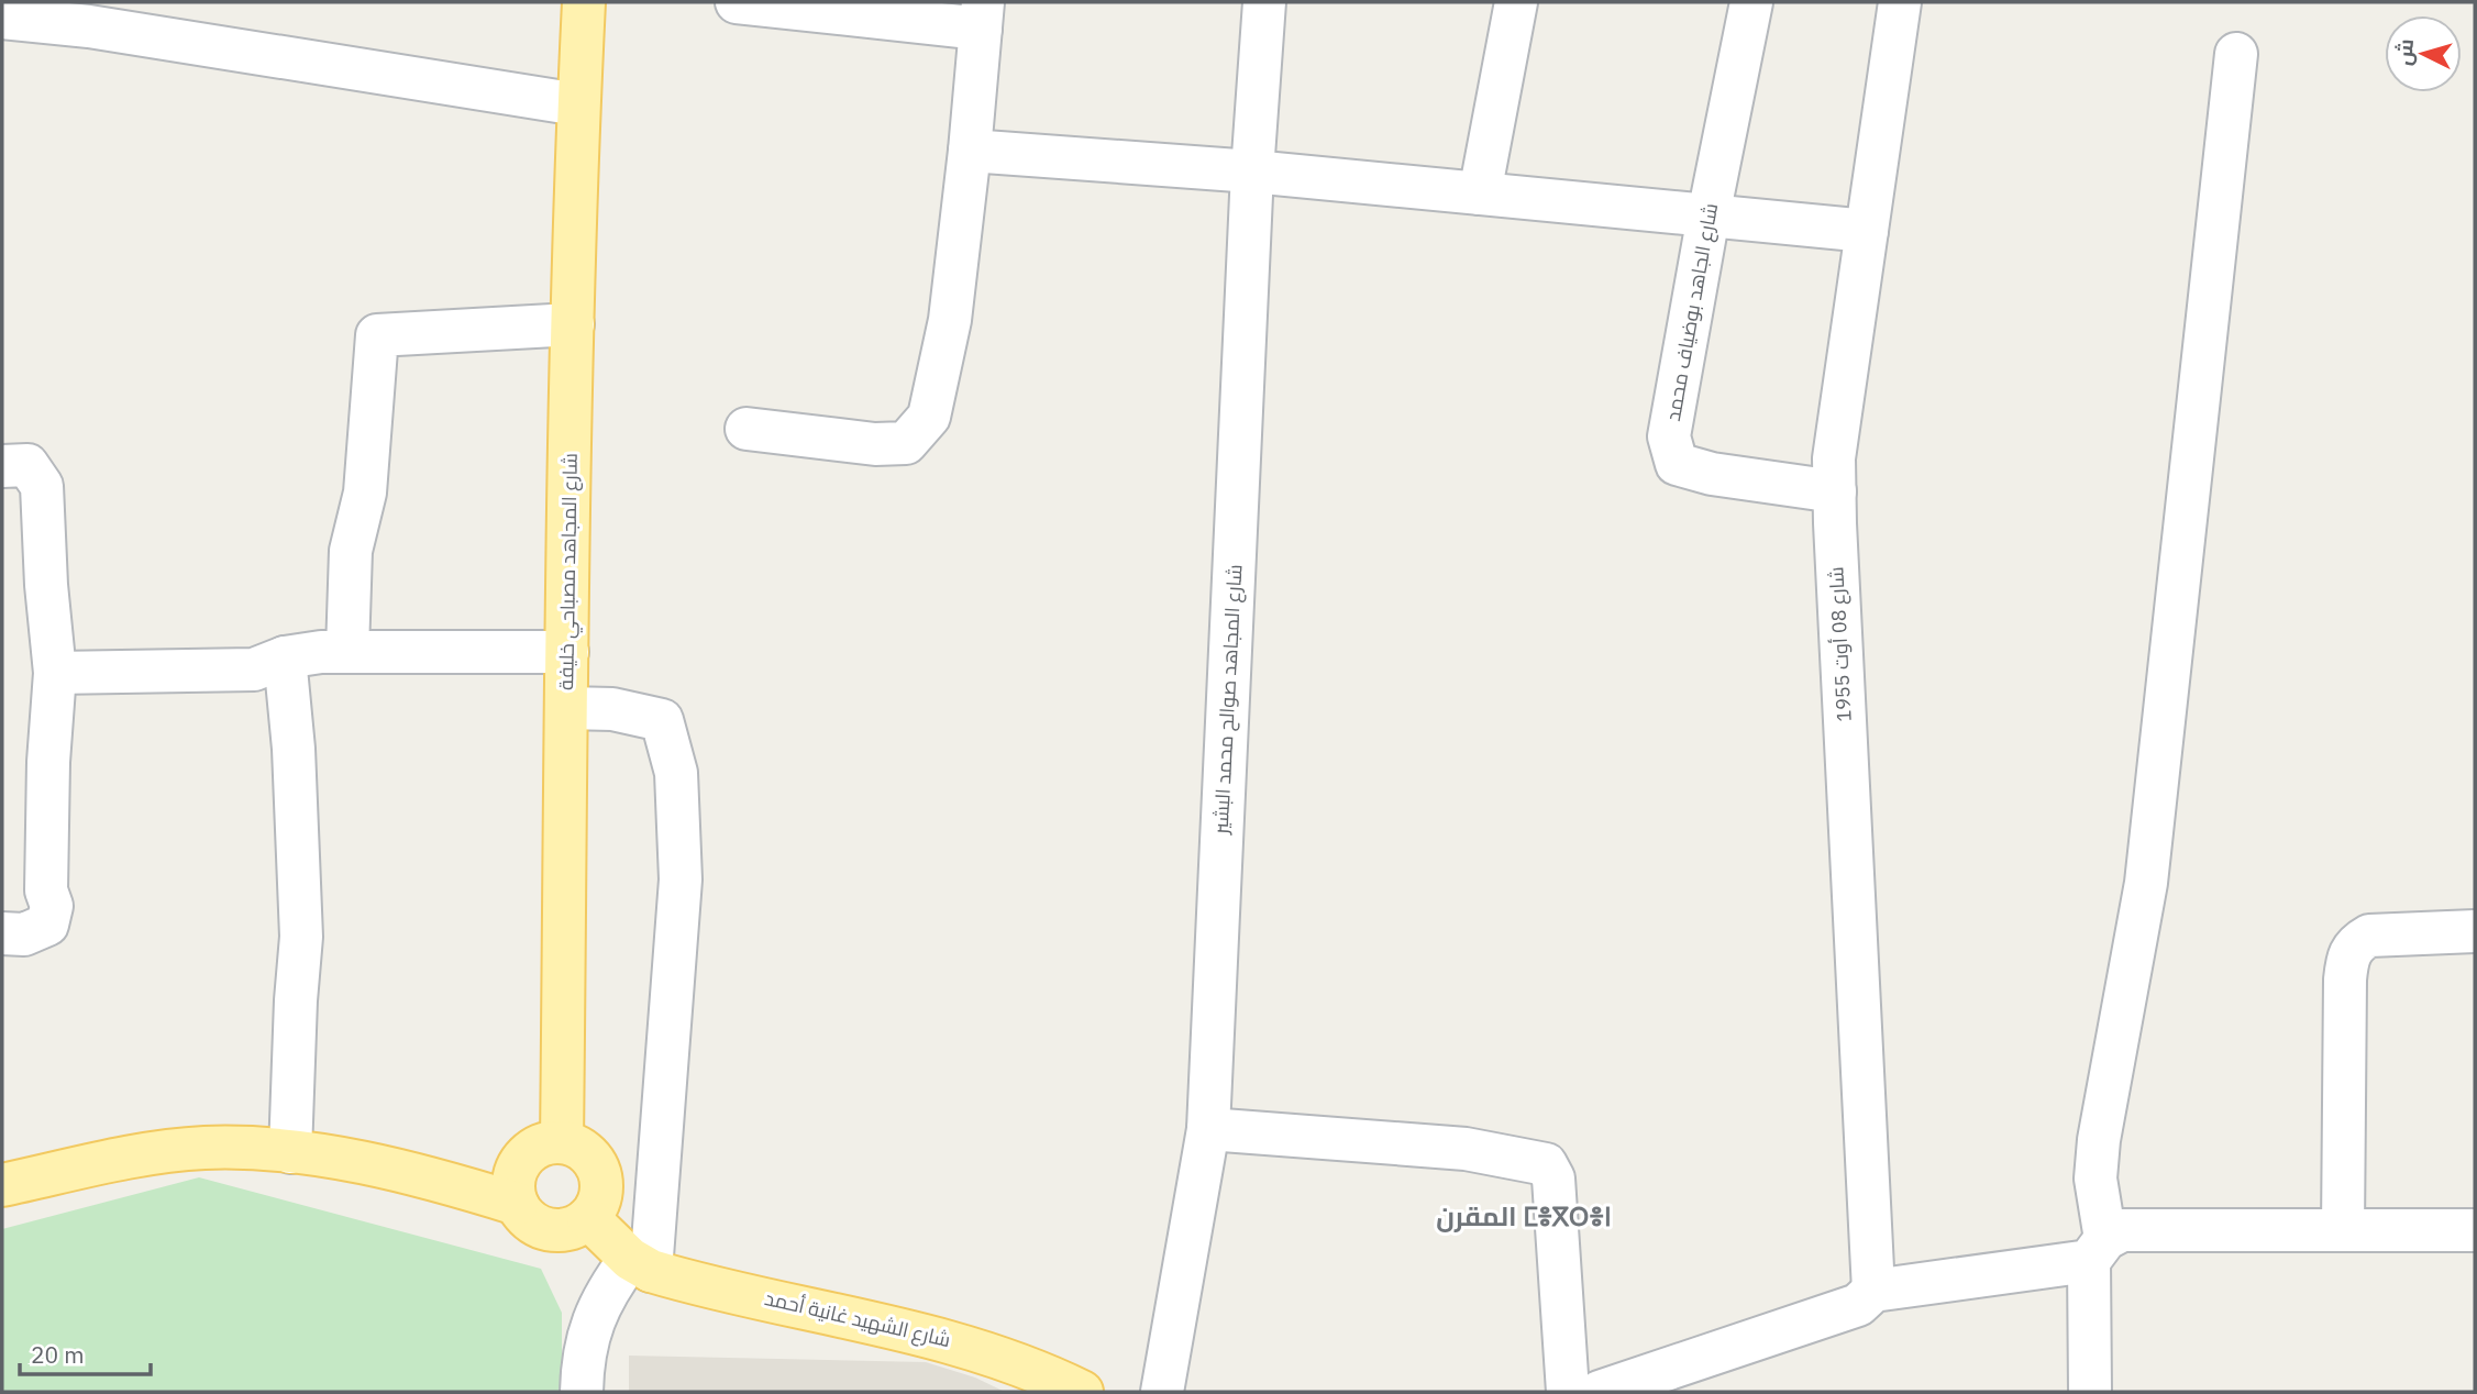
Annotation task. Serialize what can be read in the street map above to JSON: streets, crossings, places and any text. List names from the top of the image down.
{
  "streets": {
    "main road": ["شارع المجاهد مصباحي خليفة", "شارع الشهيد غانية أحمد"],
    "street": ["شارع الجاهد بوضياف محمد", "شارع 08 أوت 1955", "شارع المجاهد صوالح محمد البشير"]
  },
  "crossings": [
    ["شارع الجاهد بوضياف محمد", "شارع 08 أوت 1955"],
    ["شارع المجاهد مصباحي خليفة", "شارع الشهيد غانية أحمد"]
  ],
  "districts": ["المقرن ⵎⴻⴳⵔⴻⵏ"],
  "scale_bar": "20 m",
  "north": "left"
}
